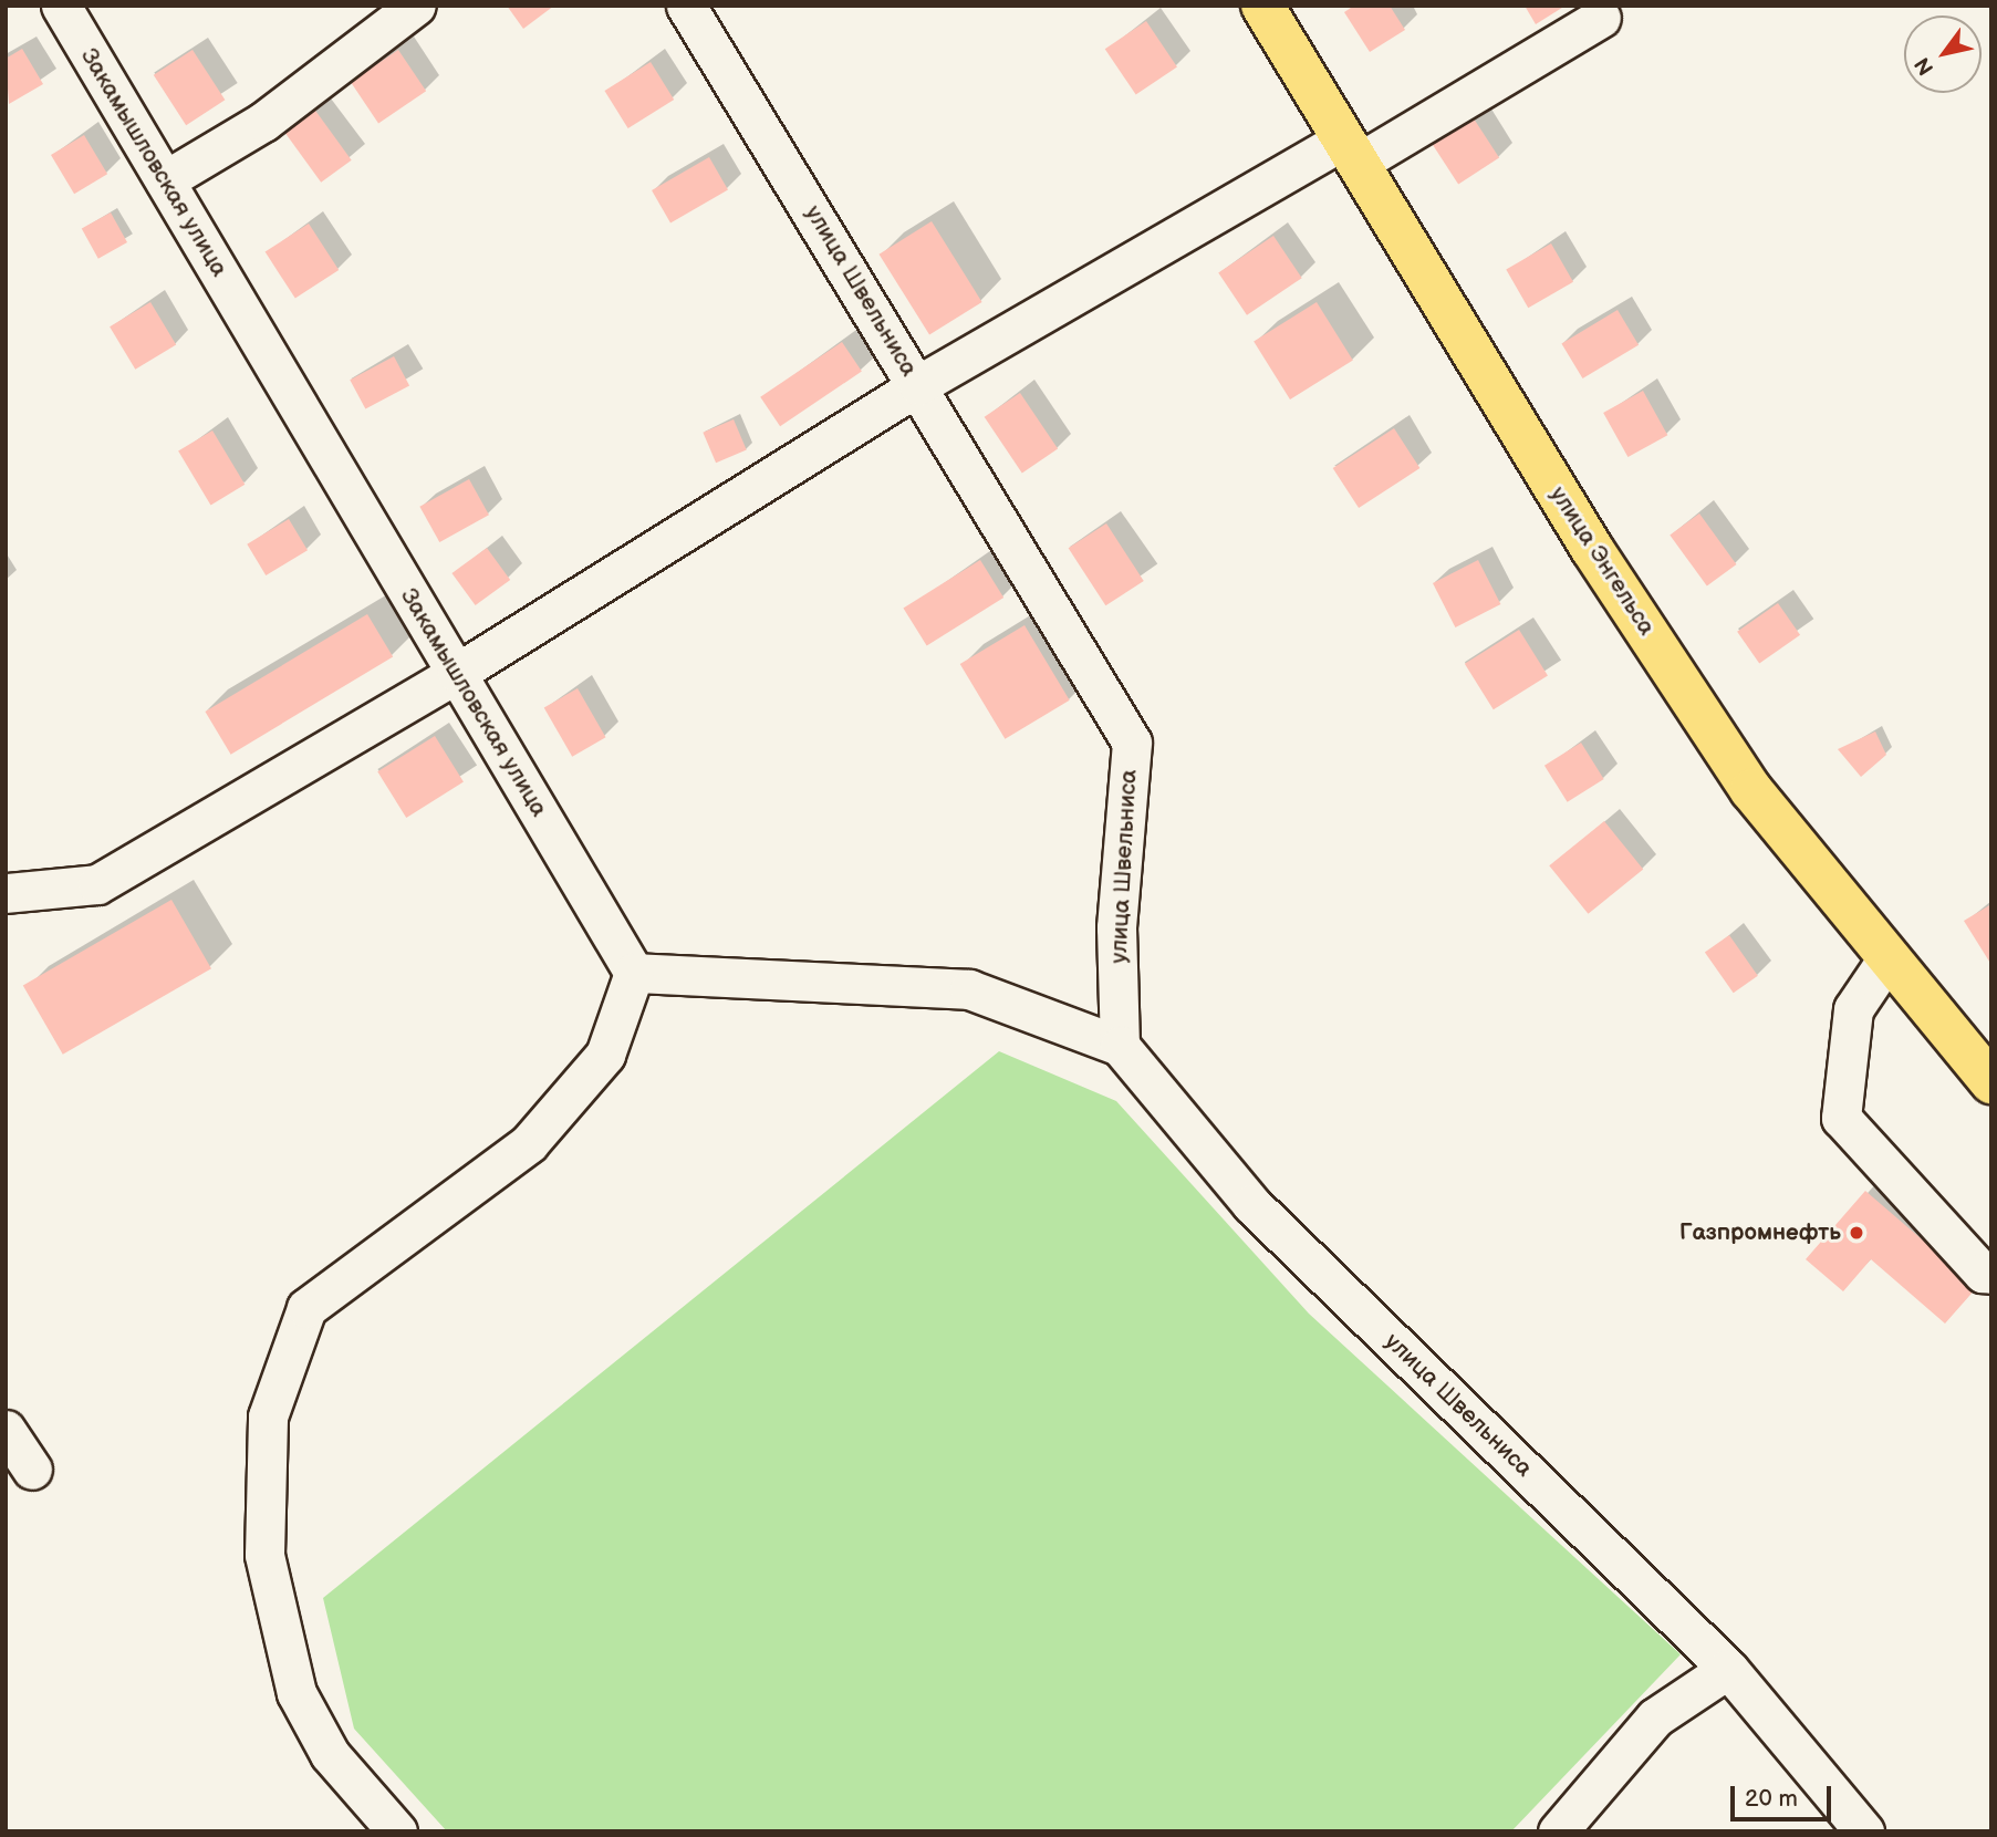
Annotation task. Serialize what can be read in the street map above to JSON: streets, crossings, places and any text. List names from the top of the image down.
{
  "streets": {
    "main road": ["улица Энгельса"],
    "street": ["Закамышловская улица", "улица Швельниса"]
  },
  "places": ["Газпромнефть"],
  "scale_bar": "20 m",
  "north": "bottom left"
}
